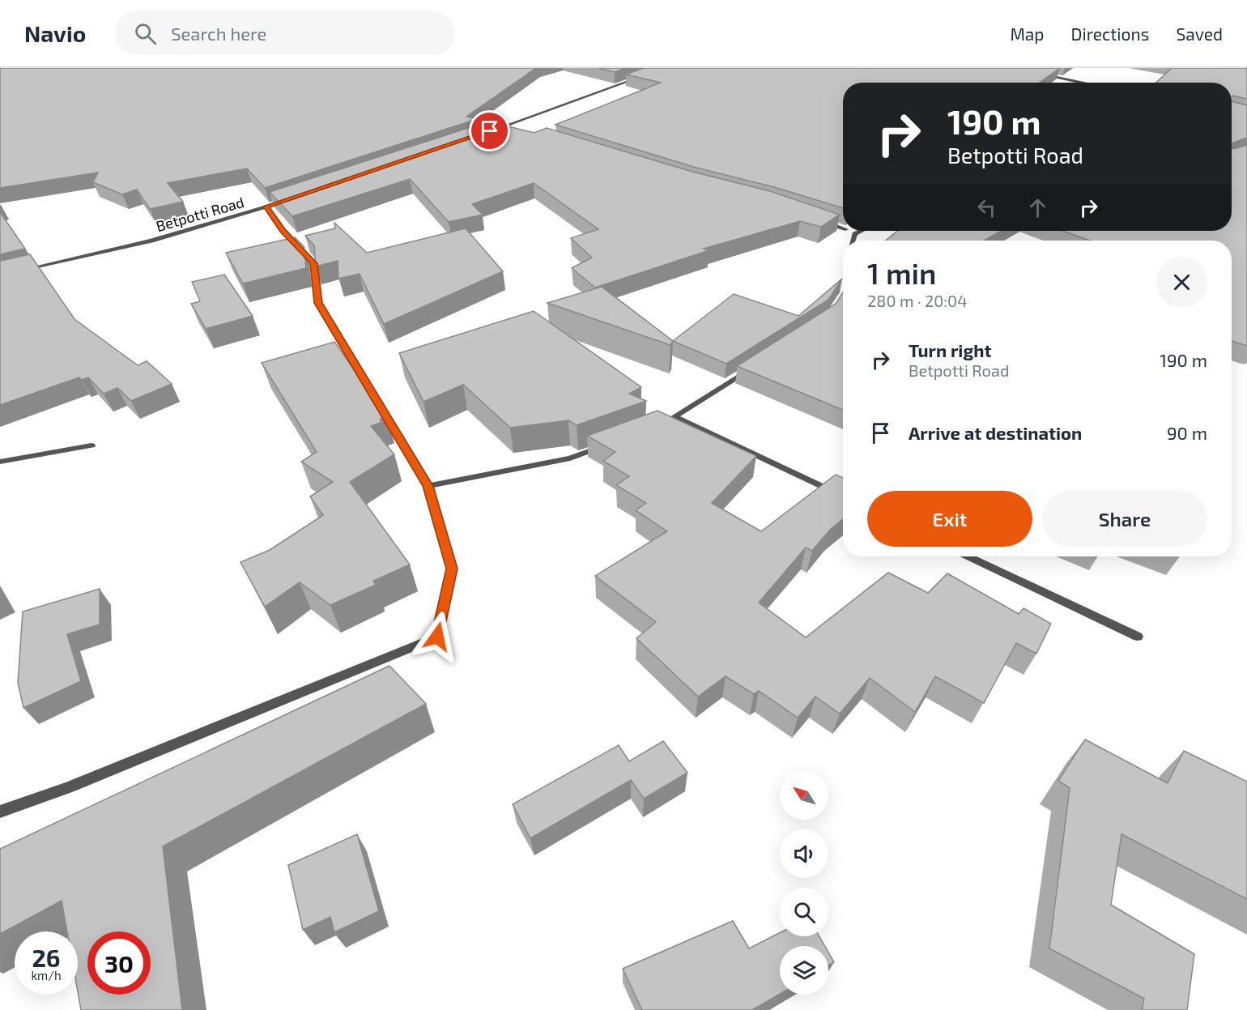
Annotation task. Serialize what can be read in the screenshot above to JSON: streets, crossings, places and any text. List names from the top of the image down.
{
  "streets": {
    "street": ["Betpotti Road"]
  },
  "north": "top left",
  "page": {
    "header": "Navio",
    "search": "Search here",
    "nav": ["Map", "Directions", "Saved"],
    "turn": ["190 m", "Betpotti Road"],
    "heading": ["1 min", "280 m · 20:04"],
    "list": [
      {
        "name": "Turn right",
        "note": "Betpotti Road",
        "value": "190 m"
      },
      {
        "name": "Arrive at destination",
        "value": "90 m"
      }
    ],
    "buttons": ["Exit", "Share"],
    "speed": "26 km/h",
    "limit": "30"
  }
}
